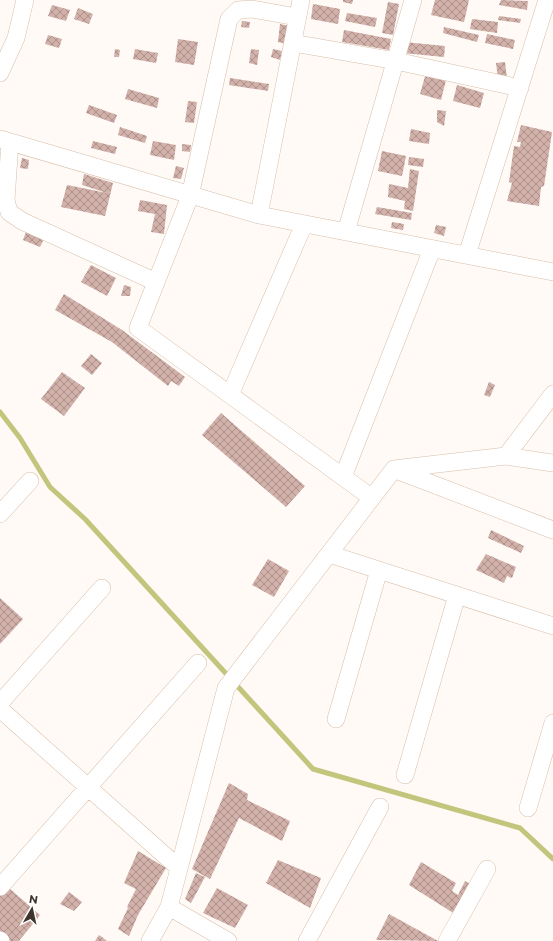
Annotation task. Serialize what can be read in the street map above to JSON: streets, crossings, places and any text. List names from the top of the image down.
{
  "north": "top"
}
